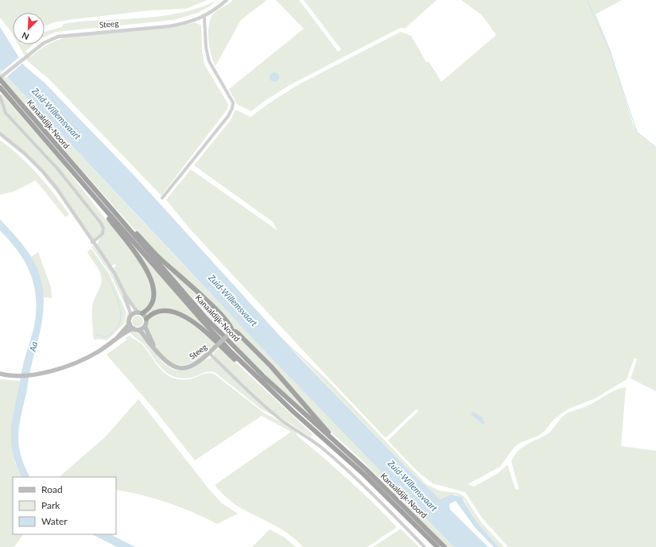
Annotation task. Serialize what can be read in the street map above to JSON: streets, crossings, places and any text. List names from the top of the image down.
{
  "streets": {
    "highway": ["Kanaaldijk-Noord"],
    "main road": ["Steeg"]
  },
  "crossings": [
    ["Steeg", "Kanaaldijk-Noord"]
  ],
  "water": ["Zuid-Willemsvaart", "Aa"],
  "legend": ["Road", "Park", "Water"],
  "north": "bottom left"
}
